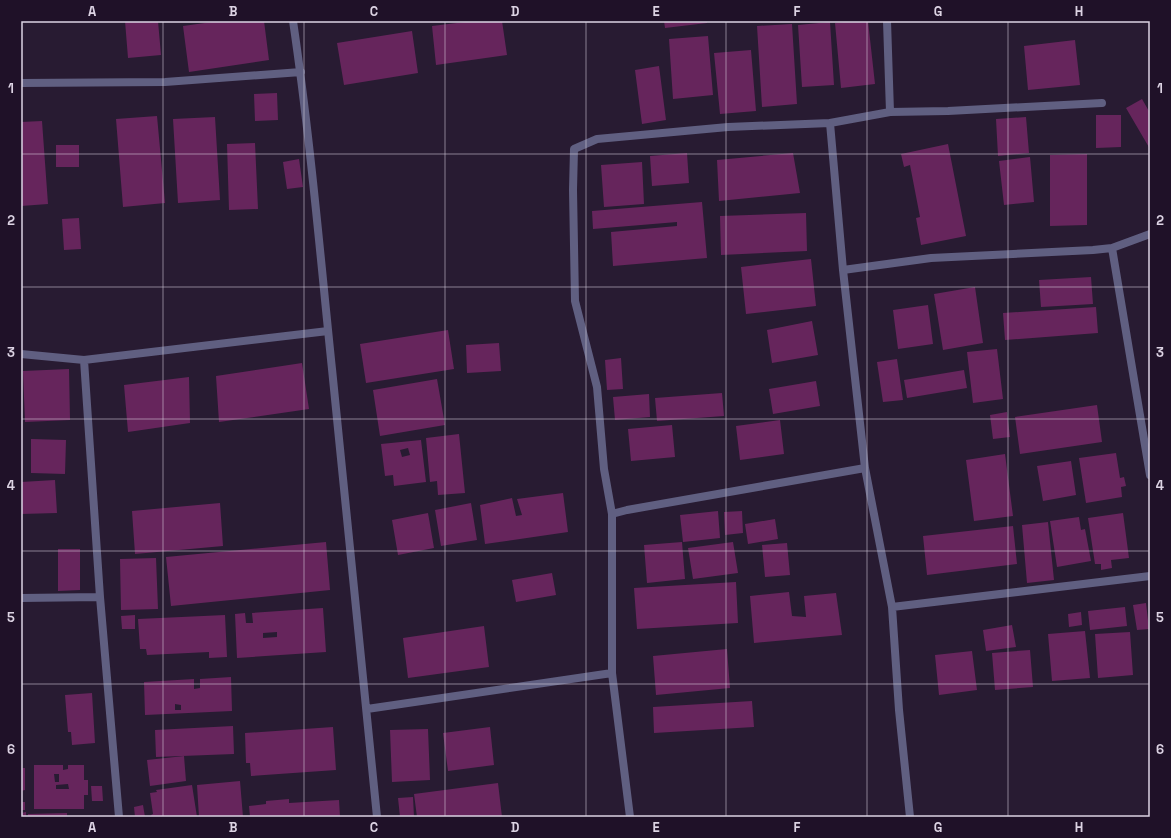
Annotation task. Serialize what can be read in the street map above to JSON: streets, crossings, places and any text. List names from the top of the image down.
{
  "grid": {
    "columns": [
      "A",
      "B",
      "C",
      "D",
      "E",
      "F",
      "G",
      "H"
    ],
    "rows": [
      "1",
      "2",
      "3",
      "4",
      "5",
      "6"
    ]
  }
}
